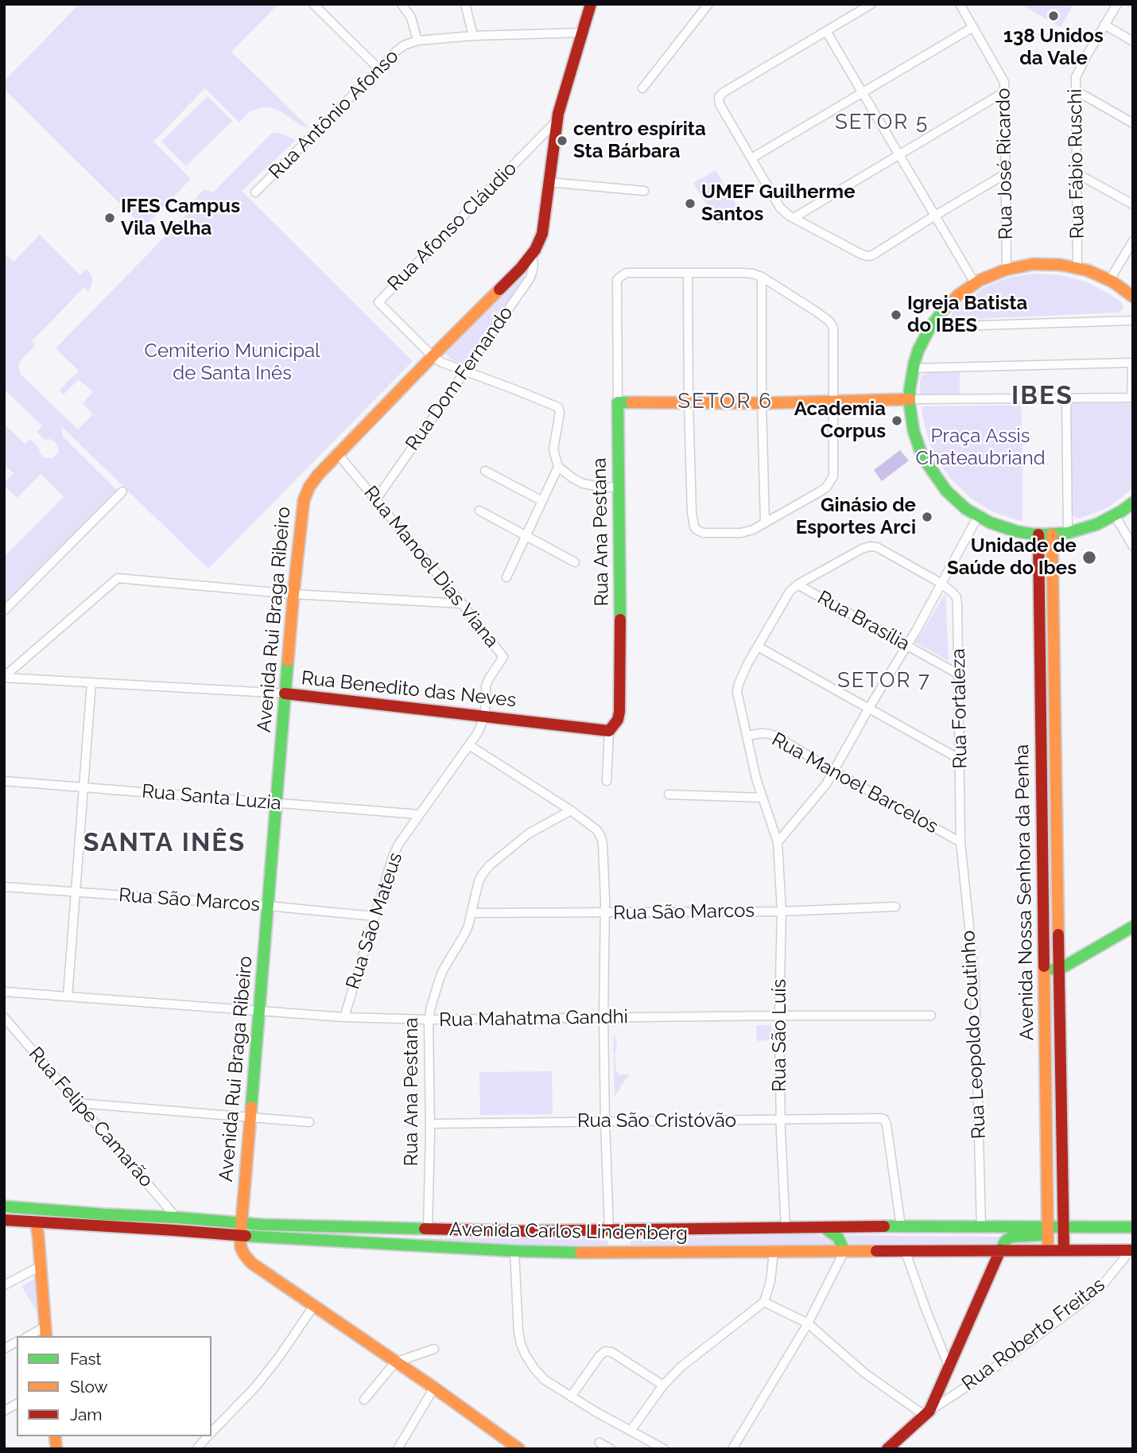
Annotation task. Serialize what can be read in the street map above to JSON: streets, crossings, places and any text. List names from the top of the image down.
{
  "streets": {
    "street": [
      "Rua Antônio Afonso",
      "Rua José Ricardo",
      "Rua Fábio Ruschi",
      "Rua Afonso Cláudio",
      "Rua Dom Fernando",
      "Rua Ana Pestana",
      "Rua Manoel Dias Viana",
      "Avenida Rui Braga Ribeiro",
      "Rua Brasília",
      "Rua Benedito das Neves",
      "Rua Fortaleza",
      "Rua Manoel Barcelos",
      "Rua Santa Luzia",
      "Avenida Nossa Senhora da Penha",
      "Rua São Marcos",
      "Rua São Mateus",
      "Rua Mahatma Gandhi",
      "Rua Leopoldo Coutinho",
      "Rua São Luís",
      "Rua Felipe Camarão",
      "Rua São Cristóvão",
      "Avenida Carlos Lindenberg",
      "Rua Roberto Freitas"
    ]
  },
  "crossings": [
    ["Rua Antônio Afonso", "Avenida Rui Braga Ribeiro"],
    ["Rua Afonso Cláudio", "Avenida Rui Braga Ribeiro"],
    ["Rua Dom Fernando", "Rua Manoel Dias Viana"],
    ["Rua Dom Fernando", "Avenida Rui Braga Ribeiro"],
    ["Rua Ana Pestana", "Rua Benedito das Neves"],
    ["Rua Ana Pestana", "Rua São Marcos"],
    ["Rua Ana Pestana", "Rua Mahatma Gandhi"],
    ["Rua Ana Pestana", "Rua São Cristóvão"],
    ["Rua Ana Pestana", "Avenida Carlos Lindenberg"],
    ["Rua Manoel Dias Viana", "Avenida Rui Braga Ribeiro"],
    ["Rua Manoel Dias Viana", "Rua Benedito das Neves"],
    ["Rua Manoel Dias Viana", "Rua São Mateus"],
    ["Avenida Rui Braga Ribeiro", "Rua Benedito das Neves"],
    ["Avenida Rui Braga Ribeiro", "Rua Santa Luzia"],
    ["Avenida Rui Braga Ribeiro", "Rua São Marcos"],
    ["Avenida Rui Braga Ribeiro", "Rua Mahatma Gandhi"],
    ["Avenida Rui Braga Ribeiro", "Avenida Carlos Lindenberg"],
    ["Rua Brasília", "Rua Fortaleza"],
    ["Rua Brasília", "Rua São Luís"],
    ["Rua Benedito das Neves", "Rua São Mateus"],
    ["Rua Fortaleza", "Rua Manoel Barcelos"],
    ["Rua Fortaleza", "Rua Leopoldo Coutinho"],
    ["Rua Manoel Barcelos", "Rua Leopoldo Coutinho"],
    ["Rua Manoel Barcelos", "Rua São Luís"],
    ["Rua Santa Luzia", "Rua São Mateus"],
    ["Avenida Nossa Senhora da Penha", "Avenida Carlos Lindenberg"],
    ["Rua São Marcos", "Rua São Mateus"],
    ["Rua São Marcos", "Rua São Luís"],
    ["Rua São Mateus", "Rua Mahatma Gandhi"],
    ["Rua Mahatma Gandhi", "Rua São Luís"],
    ["Rua Leopoldo Coutinho", "Avenida Carlos Lindenberg"],
    ["Rua São Luís", "Rua São Cristóvão"],
    ["Rua São Luís", "Avenida Carlos Lindenberg"],
    ["Rua Felipe Camarão", "Avenida Carlos Lindenberg"],
    ["Rua São Cristóvão", "Avenida Carlos Lindenberg"],
    ["Avenida Carlos Lindenberg", "Rua Roberto Freitas"]
  ],
  "districts": [
    "SETOR 5",
    "IBES",
    "SETOR 6",
    "SETOR 7",
    "SANTA INÊS"
  ],
  "parks": ["Cemiterio Municipal de Santa Inês", "Praça Assis Chateaubriand"],
  "places": [
    "138 Unidos da Vale",
    "centro espírita Sta Bárbara",
    "UMEF Guilherme Santos",
    "IFES Campus Vila Velha",
    "Igreja Batista do IBES",
    "Academia Corpus",
    "Ginásio de Esportes Arci",
    "Unidade de Saúde do Ibes"
  ],
  "legend": ["Fast", "Slow", "Jam"]
}
